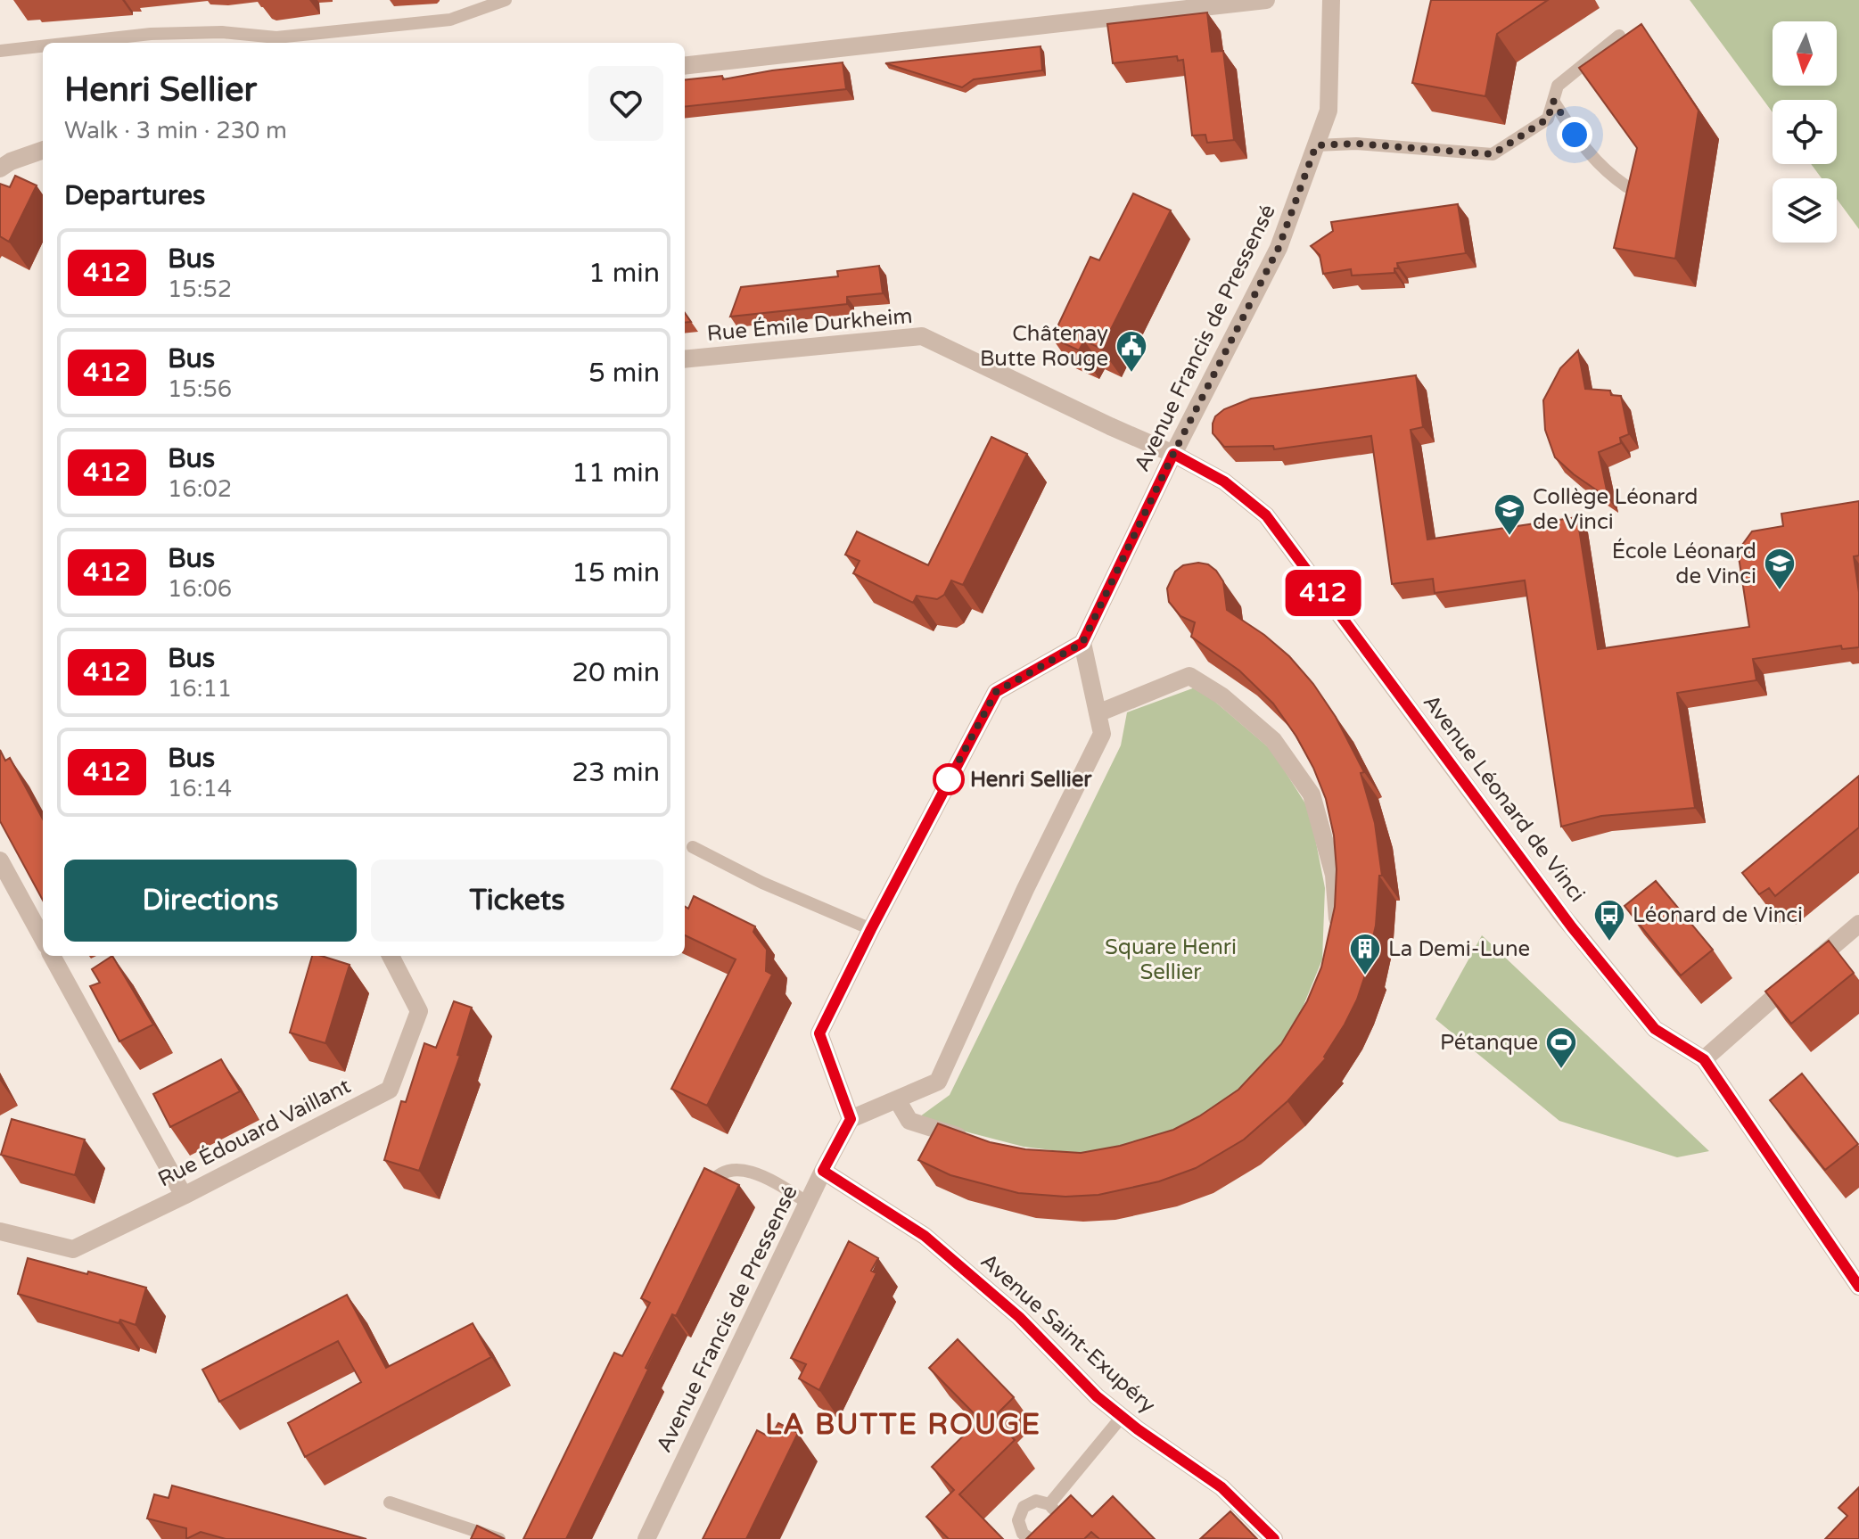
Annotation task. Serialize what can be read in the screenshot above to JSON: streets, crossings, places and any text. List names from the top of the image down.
{
  "streets": {
    "street": [
      "Rue Émile Durkheim",
      "Avenue Francis de Pressensé",
      "Avenue Léonard de Vinci",
      "Rue Édouard Vaillant",
      "Avenue Saint-Exupéry"
    ]
  },
  "crossings": [
    ["Rue Émile Durkheim", "Avenue Francis de Pressensé"],
    ["Rue Émile Durkheim", "Avenue Léonard de Vinci"],
    ["Avenue Francis de Pressensé", "Avenue Léonard de Vinci"],
    ["Avenue Francis de Pressensé", "Avenue Saint-Exupéry"]
  ],
  "districts": ["LA BUTTE ROUGE"],
  "parks": ["Square Henri Sellier"],
  "places": {
    "public building": ["Châtenay Butte Rouge"],
    "school or university": ["Collège Léonard de Vinci", "École Léonard de Vinci"],
    "other": ["Henri Sellier"],
    "bus stop": ["Léonard de Vinci"],
    "building": ["La Demi-Lune"],
    "sports": ["Pétanque"]
  },
  "lines": ["bus line 412"],
  "north": "bottom",
  "page": {
    "on_map": "412",
    "heading": [
      ["Henri Sellier", "Walk · 3 min · 230 m"],
      "Departures"
    ],
    "list": [
      {
        "mark": "412",
        "name": "Bus",
        "note": "15:52",
        "value": "1 min"
      },
      {
        "mark": "412",
        "name": "Bus",
        "note": "15:56",
        "value": "5 min"
      },
      {
        "mark": "412",
        "name": "Bus",
        "note": "16:02",
        "value": "11 min"
      },
      {
        "mark": "412",
        "name": "Bus",
        "note": "16:06",
        "value": "15 min"
      },
      {
        "mark": "412",
        "name": "Bus",
        "note": "16:11",
        "value": "20 min"
      },
      {
        "mark": "412",
        "name": "Bus",
        "note": "16:14",
        "value": "23 min"
      }
    ],
    "buttons": ["Directions", "Tickets"]
  }
}
